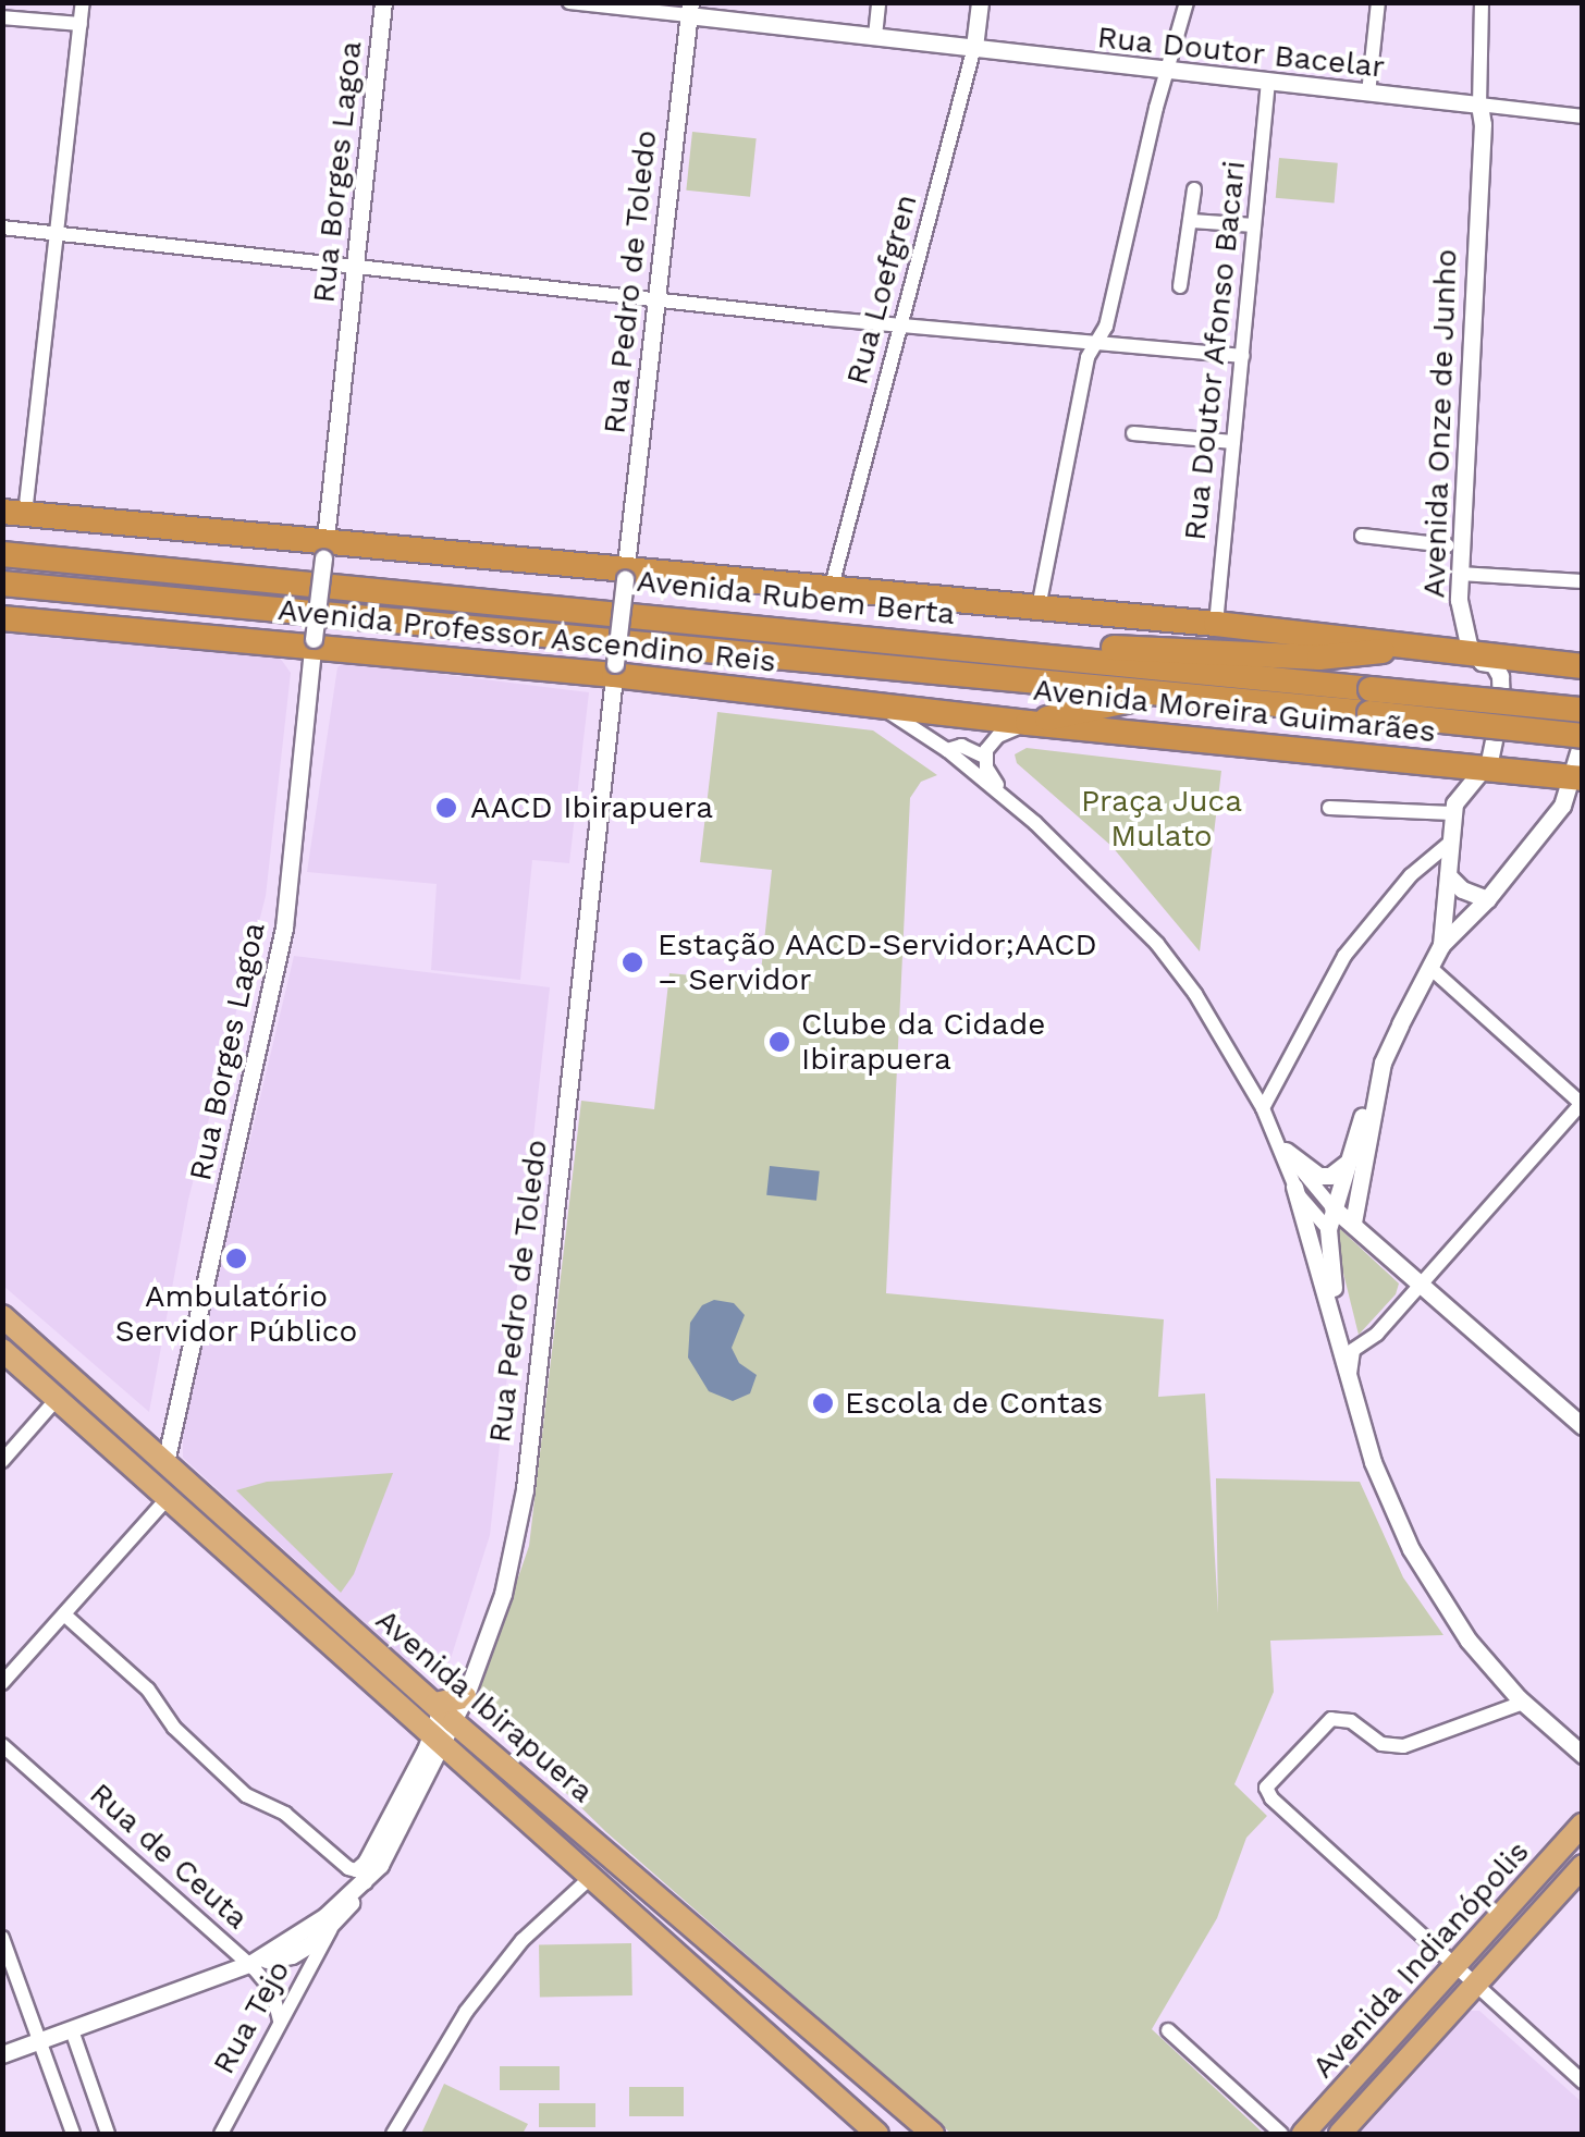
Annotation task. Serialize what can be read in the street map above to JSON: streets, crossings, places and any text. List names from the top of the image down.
{
  "streets": {
    "highway": ["Avenida Rubem Berta", "Avenida Professor Ascendino Reis", "Avenida Moreira Guimarães"],
    "main road": ["Avenida Ibirapuera", "Avenida Indianópolis"],
    "street": [
      "Rua Doutor Bacelar",
      "Rua Borges Lagoa",
      "Rua Pedro de Toledo",
      "Rua Loefgren",
      "Rua Doutor Afonso Bacari",
      "Avenida Onze de Junho",
      "Rua de Ceuta",
      "Rua Tejo"
    ]
  },
  "crossings": [
    ["Rua Doutor Bacelar", "Rua Pedro de Toledo"],
    ["Rua Doutor Bacelar", "Rua Loefgren"],
    ["Rua Doutor Bacelar", "Rua Doutor Afonso Bacari"],
    ["Rua Doutor Bacelar", "Avenida Onze de Junho"],
    ["Rua Borges Lagoa", "Avenida Professor Ascendino Reis"],
    ["Rua Borges Lagoa", "Avenida Ibirapuera"],
    ["Rua Pedro de Toledo", "Avenida Professor Ascendino Reis"],
    ["Avenida Onze de Junho", "Avenida Moreira Guimarães"],
    ["Avenida Professor Ascendino Reis", "Avenida Moreira Guimarães"],
    ["Rua de Ceuta", "Rua Tejo"]
  ],
  "parks": ["Praça Juca Mulato"],
  "places": [
    "AACD Ibirapuera",
    "Estação AACD-Servidor;AACD – Servidor",
    "Clube da Cidade Ibirapuera",
    "Ambulatório Servidor Público",
    "Escola de Contas"
  ]
}
